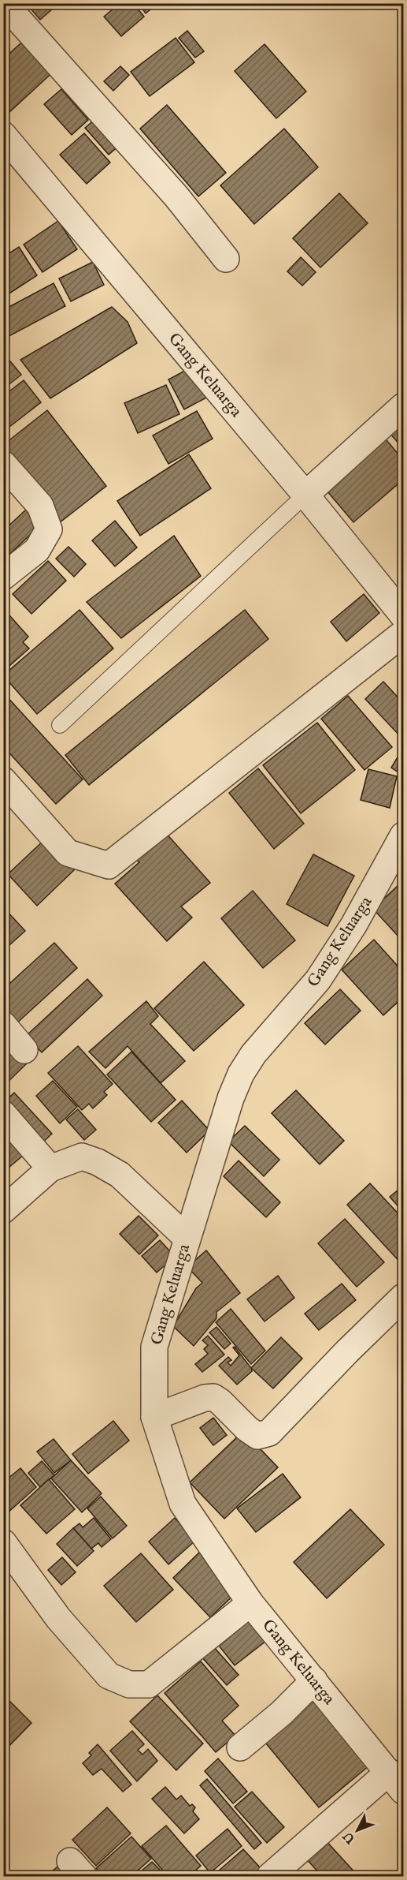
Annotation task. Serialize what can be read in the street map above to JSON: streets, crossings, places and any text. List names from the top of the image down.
{
  "streets": {
    "street": ["Gang Keluarga"]
  },
  "north": "bottom left"
}
